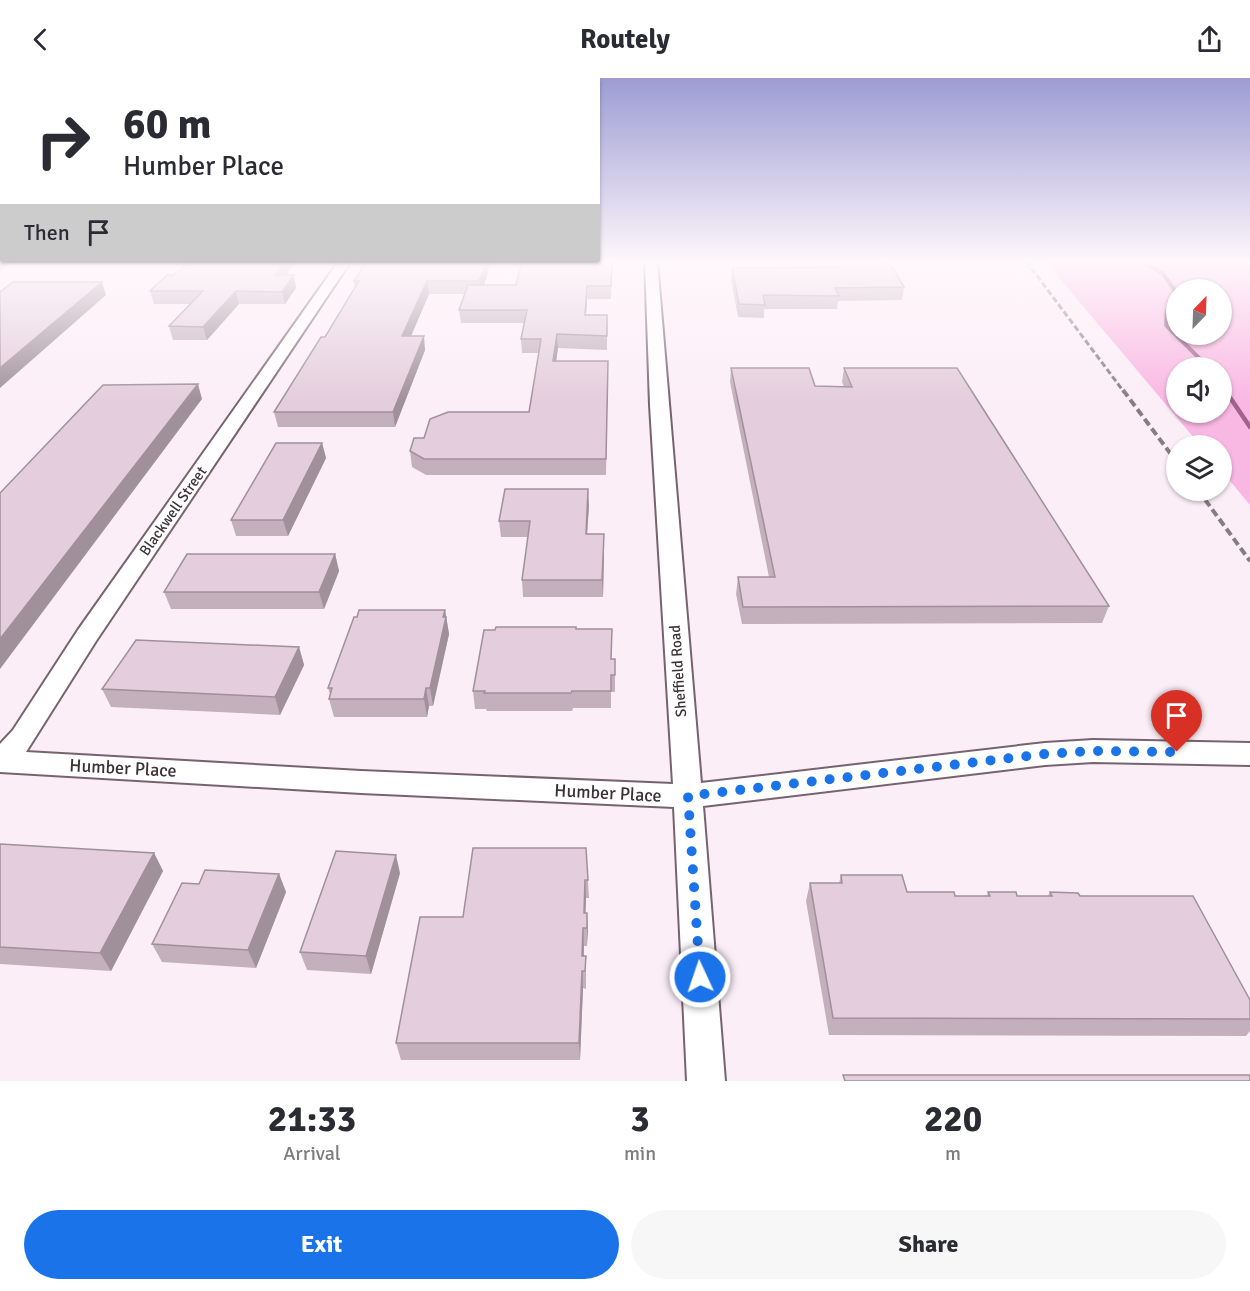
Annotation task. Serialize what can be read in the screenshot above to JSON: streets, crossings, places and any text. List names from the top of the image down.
{
  "streets": {
    "street": ["Blackwell Street", "Sheffield Road", "Humber Place"]
  },
  "crossings": [
    ["Blackwell Street", "Humber Place"],
    ["Sheffield Road", "Humber Place"]
  ],
  "north": "top right",
  "page": {
    "header": "Routely",
    "turn": ["60 m", "Humber Place"],
    "then": "Then",
    "eta": [
      "21:33",
      "Arrival",
      "3",
      "min",
      "220",
      "m"
    ],
    "buttons": ["Exit", "Share"]
  }
}
